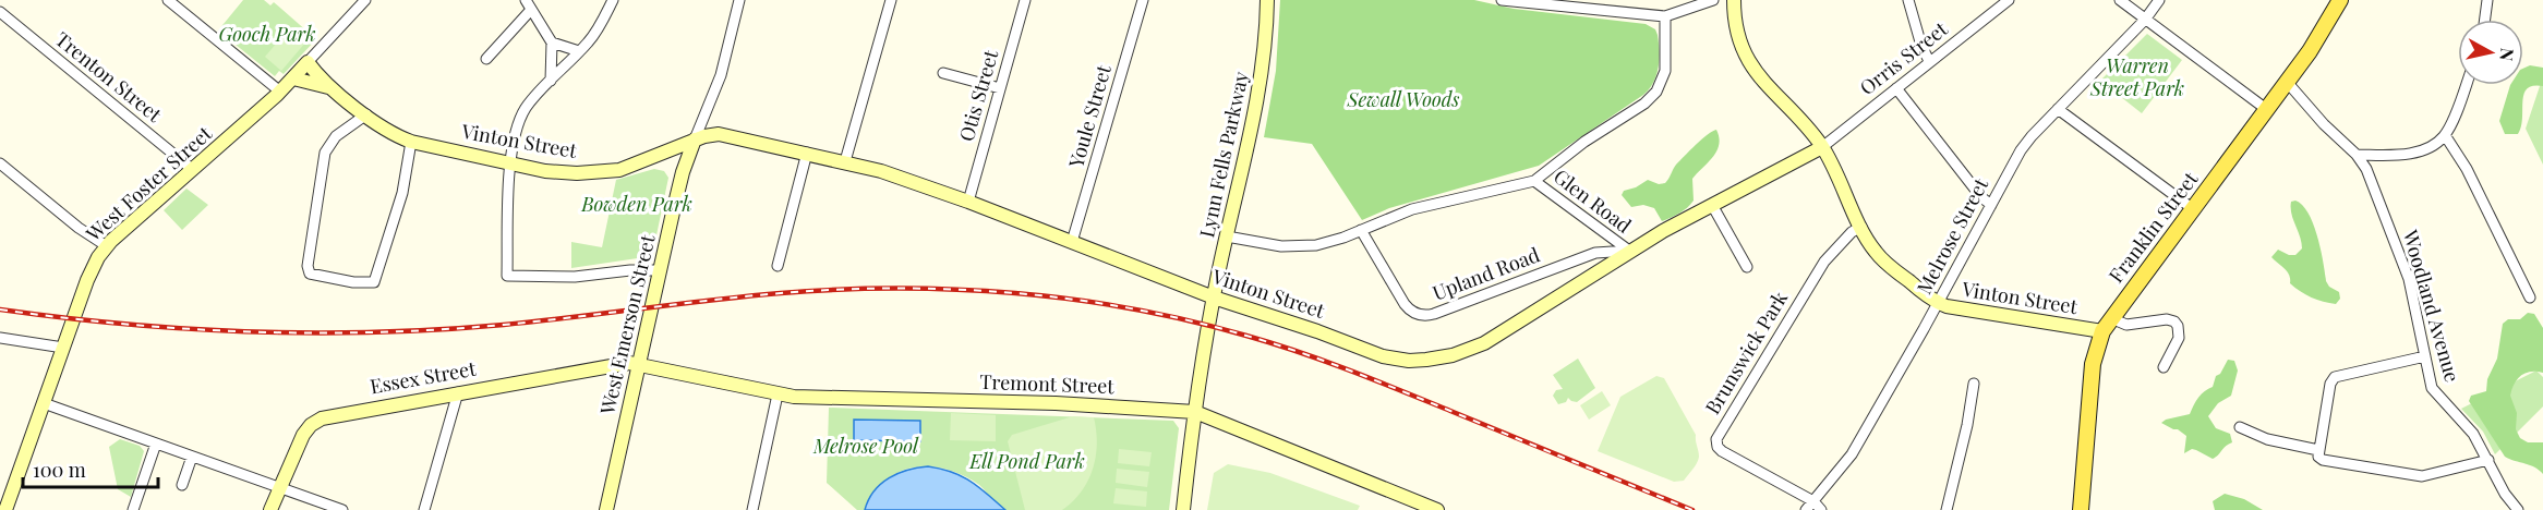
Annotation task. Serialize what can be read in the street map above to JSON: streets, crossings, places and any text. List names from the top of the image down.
{
  "streets": {
    "main road": ["Franklin Street"],
    "street": [
      "Orris Street",
      "Trenton Street",
      "Otis Street",
      "Youle Street",
      "Vinton Street",
      "Lynn Fells Parkway",
      "West Foster Street",
      "Glen Road",
      "Melrose Street",
      "Upland Road",
      "Woodland Avenue",
      "West Emerson Street",
      "Brunswick Park",
      "Essex Street",
      "Tremont Street"
    ]
  },
  "crossings": [
    ["Orris Street", "Vinton Street"],
    ["Trenton Street", "West Foster Street"],
    ["Otis Street", "Vinton Street"],
    ["Youle Street", "Vinton Street"],
    ["Vinton Street", "Lynn Fells Parkway"],
    ["Vinton Street", "West Foster Street"],
    ["Vinton Street", "Glen Road"],
    ["Vinton Street", "Franklin Street"],
    ["Vinton Street", "Melrose Street"],
    ["Vinton Street", "Upland Road"],
    ["Vinton Street", "West Emerson Street"],
    ["Vinton Street", "Brunswick Park"],
    ["Lynn Fells Parkway", "Tremont Street"],
    ["Glen Road", "Upland Road"],
    ["Franklin Street", "Woodland Avenue"],
    ["Melrose Street", "Brunswick Park"],
    ["West Emerson Street", "Essex Street"],
    ["West Emerson Street", "Tremont Street"],
    ["Essex Street", "Tremont Street"]
  ],
  "parks": [
    "Gooch Park",
    "Warren Street Park",
    "Sewall Woods",
    "Bowden Park",
    "Melrose Pool",
    "Ell Pond Park"
  ],
  "scale_bar": "100 m",
  "north": "right"
}
